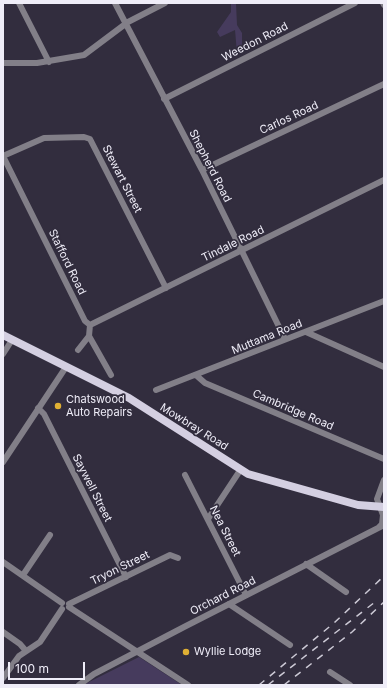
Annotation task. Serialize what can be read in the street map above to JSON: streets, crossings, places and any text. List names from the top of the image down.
{
  "streets": {
    "main road": ["Mowbray Road"],
    "street": [
      "Weedon Road",
      "Carlos Road",
      "Shepherd Road",
      "Stewart Street",
      "Tindale Road",
      "Stafford Road",
      "Muttama Road",
      "Cambridge Road",
      "Saywell Street",
      "Nea Street",
      "Tryon Street",
      "Orchard Road"
    ]
  },
  "crossings": [
    ["Weedon Road", "Shepherd Road"],
    ["Carlos Road", "Shepherd Road"],
    ["Shepherd Road", "Tindale Road"],
    ["Shepherd Road", "Muttama Road"],
    ["Stewart Street", "Tindale Road"],
    ["Stewart Street", "Stafford Road"],
    ["Tindale Road", "Stafford Road"],
    ["Muttama Road", "Cambridge Road"],
    ["Saywell Street", "Tryon Street"],
    ["Nea Street", "Orchard Road"]
  ],
  "places": ["Chatswood Auto Repairs", "Wyllie Lodge"],
  "scale_bar": "100 m"
}
